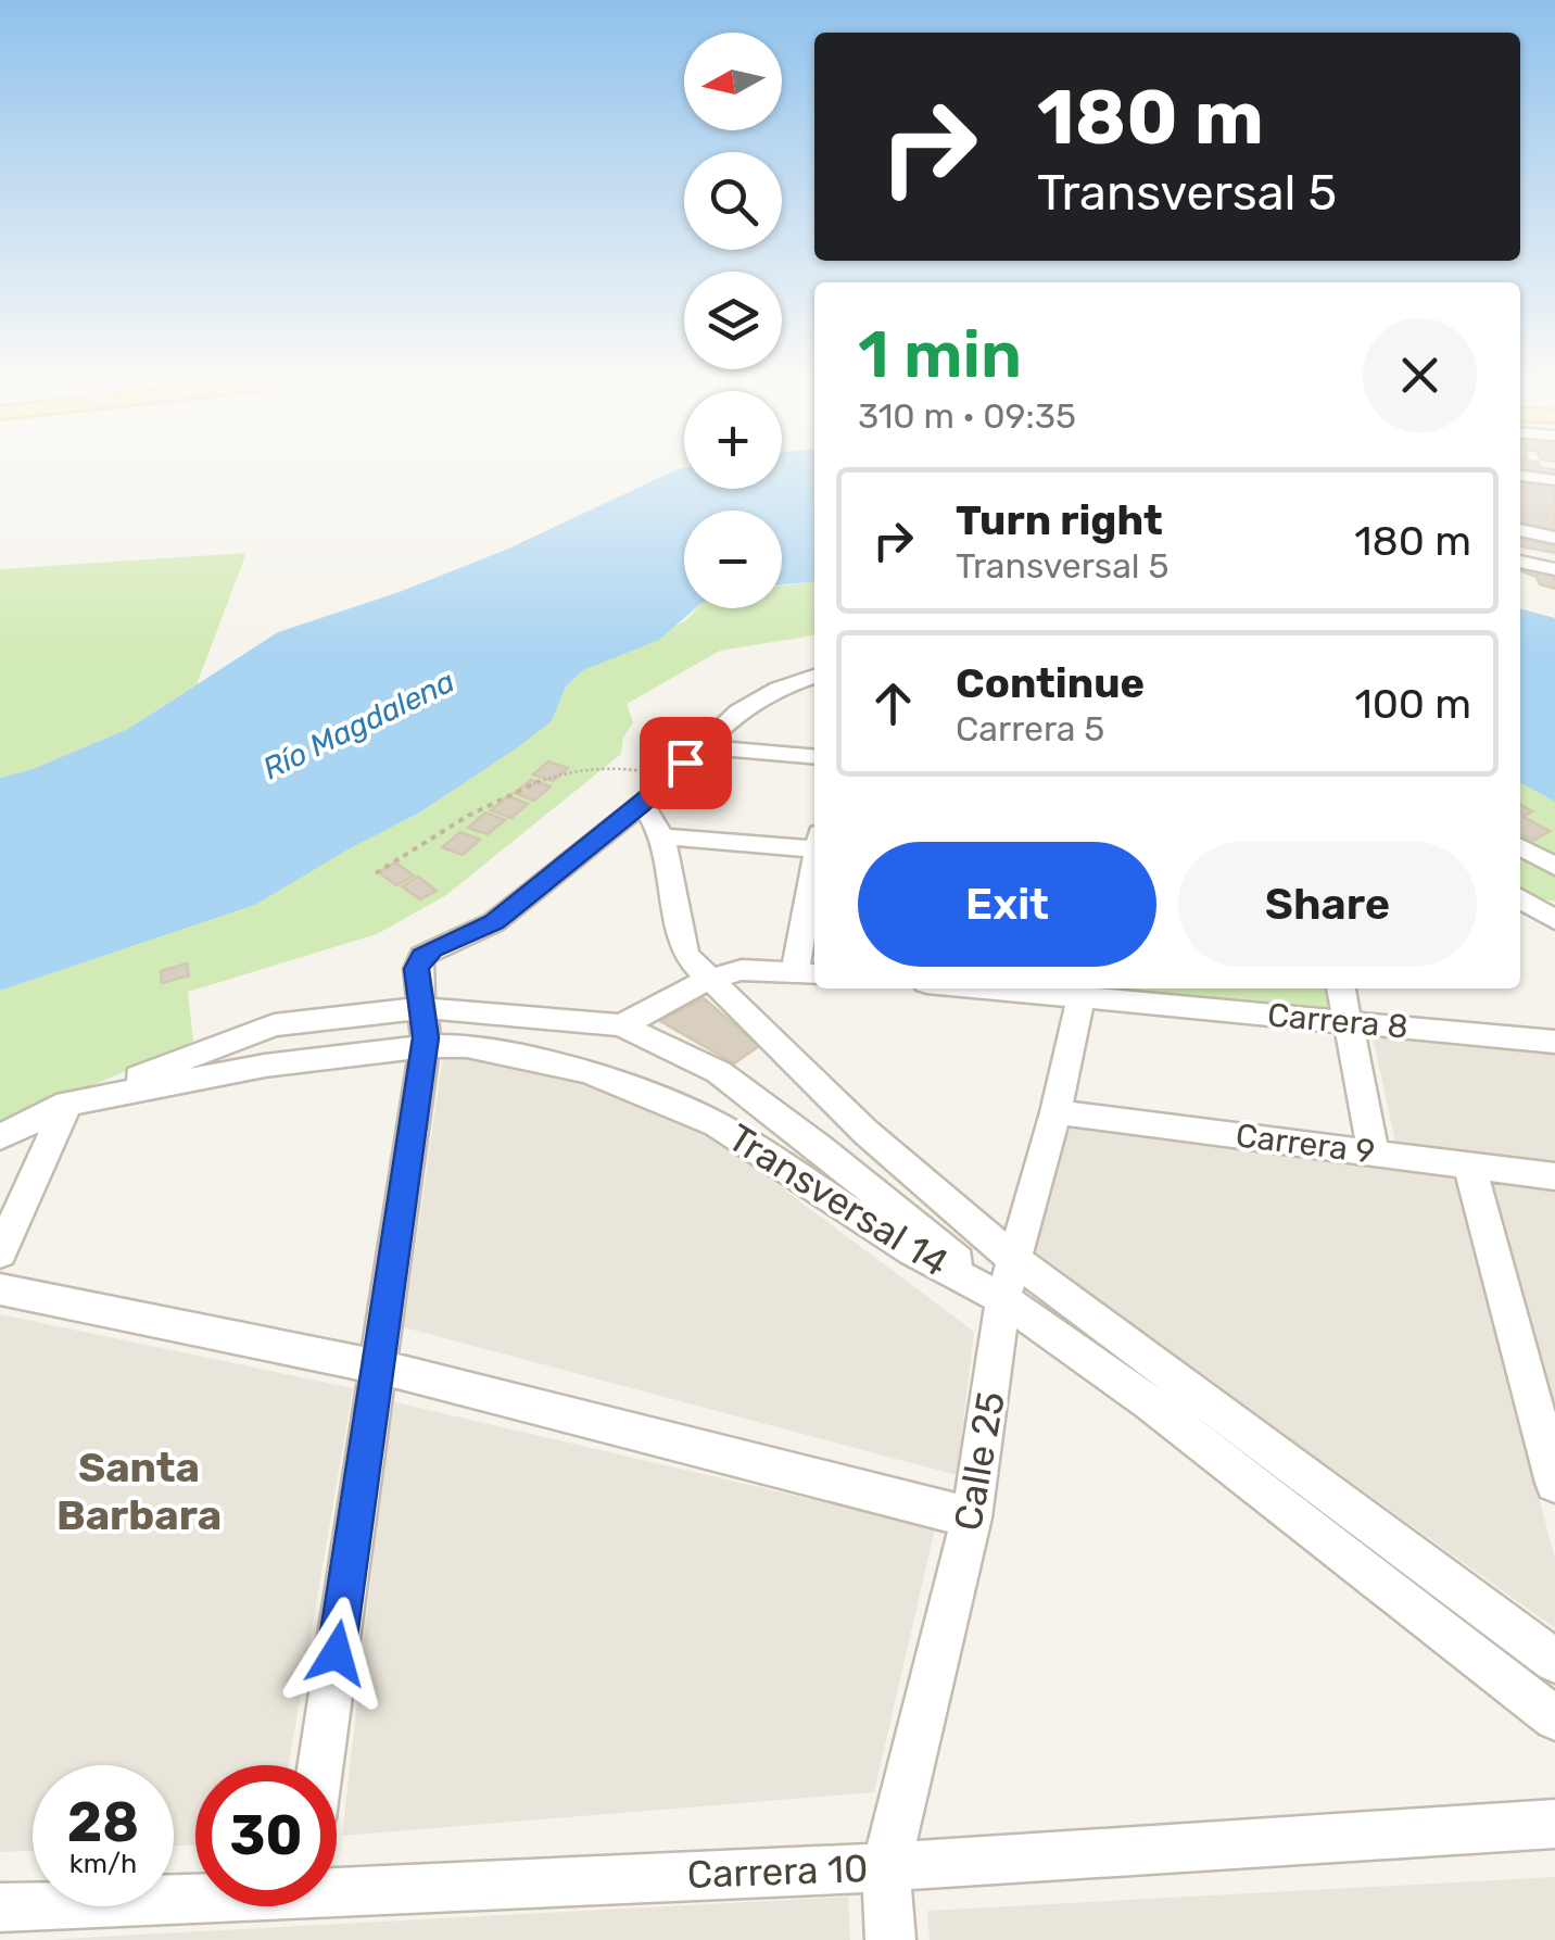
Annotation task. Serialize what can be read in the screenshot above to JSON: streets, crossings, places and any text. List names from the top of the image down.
{
  "streets": {
    "street": [
      "Carrera 8",
      "Carrera 9",
      "Transversal 14",
      "Calle 25",
      "Carrera 10"
    ]
  },
  "crossings": [
    ["Carrera 8", "Calle 25"],
    ["Carrera 9", "Calle 25"],
    ["Transversal 14", "Calle 25"],
    ["Calle 25", "Carrera 10"]
  ],
  "districts": ["Santa Barbara"],
  "water": ["Río Magdalena"],
  "north": "left",
  "page": {
    "map_buttons": ["+", "−"],
    "turn": ["180 m", "Transversal 5"],
    "heading": ["1 min", "310 m · 09:35"],
    "list": [
      {
        "name": "Turn right",
        "note": "Transversal 5",
        "value": "180 m"
      },
      {
        "name": "Continue",
        "note": "Carrera 5",
        "value": "100 m"
      }
    ],
    "buttons": ["Exit", "Share"],
    "speed": "28 km/h",
    "limit": "30"
  }
}
